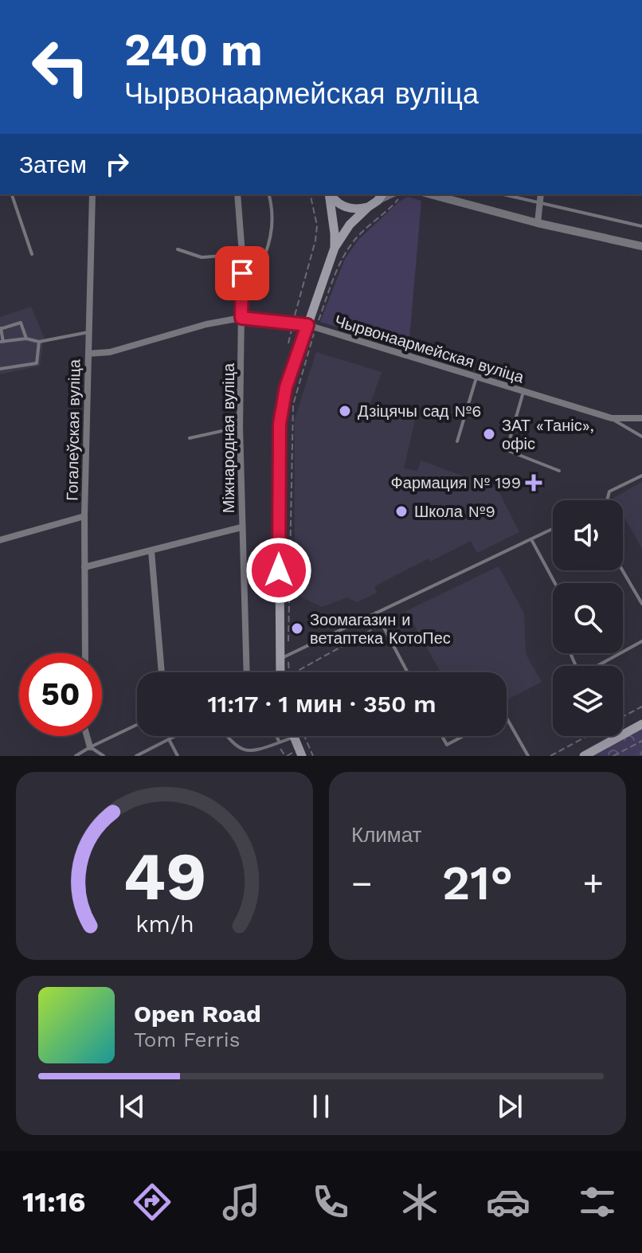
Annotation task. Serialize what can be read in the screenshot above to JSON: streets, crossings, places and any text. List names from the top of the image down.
{
  "streets": {
    "street": ["Чырвонаармейская вуліца", "Гогалеўская вуліца", "Міжнародная вуліца"]
  },
  "crossings": [
    ["Чырвонаармейская вуліца", "Гогалеўская вуліца"],
    ["Чырвонаармейская вуліца", "Міжнародная вуліца"]
  ],
  "places": {
    "other": [
      "Дзіцячы сад №6",
      "ЗАТ «Таніс», офіс",
      "Школа №9",
      "Зоомагазин и ветаптека КотоПес"
    ],
    "health": ["Фармация № 199"]
  },
  "page": {
    "turn": ["240 m", "Чырвонаармейская вуліца"],
    "then": "Затем",
    "limit": "50",
    "trip": "11:17 · 1 мин · 350 m",
    "tile": "Климат",
    "heat": ["−", "21°", "+"],
    "song": ["Open Road", "Tom Ferris"],
    "tabs": "11:16",
    "gauge": ["49", "km/h"]
  }
}
